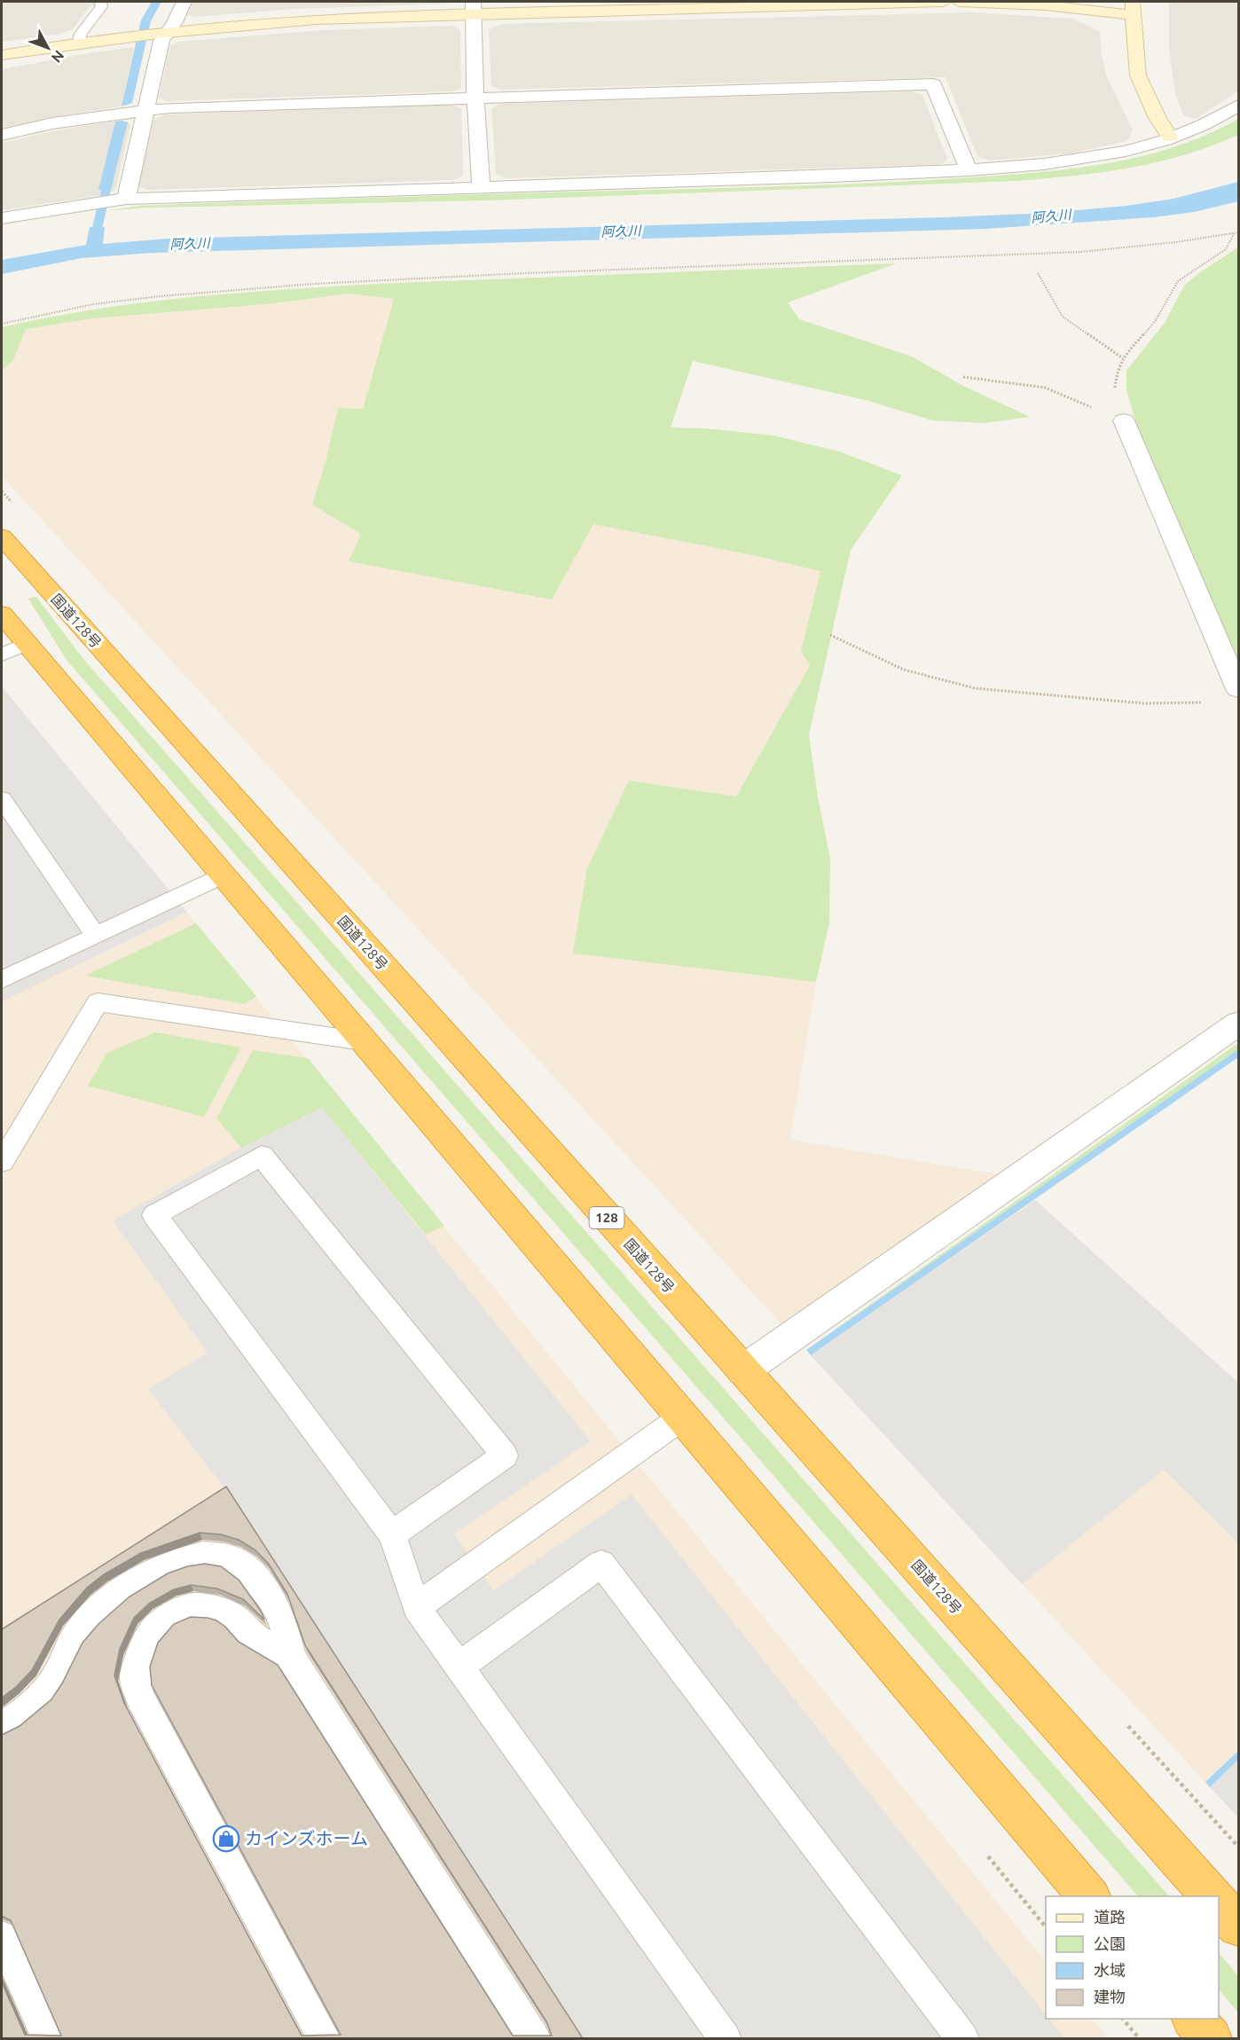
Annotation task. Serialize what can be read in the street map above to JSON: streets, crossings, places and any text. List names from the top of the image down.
{
  "streets": {
    "highway": ["国道128号", "128"]
  },
  "water": ["阿久川"],
  "places": {
    "shop": ["カインズホーム"]
  },
  "legend": [
    "道路",
    "公園",
    "水域",
    "建物"
  ],
  "north": "bottom right"
}
